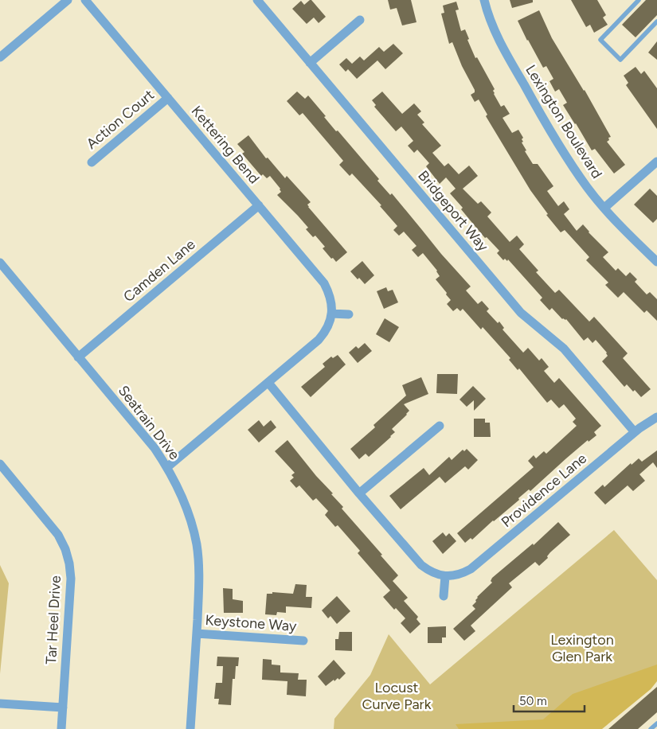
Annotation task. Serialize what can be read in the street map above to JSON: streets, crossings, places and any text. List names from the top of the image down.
{
  "streets": {
    "street": [
      "Action Court",
      "Lexington Boulevard",
      "Kettering Bend",
      "Bridgeport Way",
      "Camden Lane",
      "Seatrain Drive",
      "Providence Lane",
      "Tar Heel Drive",
      "Keystone Way"
    ]
  },
  "crossings": [
    ["Action Court", "Kettering Bend"],
    ["Kettering Bend", "Camden Lane"],
    ["Kettering Bend", "Seatrain Drive"],
    ["Bridgeport Way", "Providence Lane"],
    ["Camden Lane", "Seatrain Drive"],
    ["Seatrain Drive", "Keystone Way"]
  ],
  "parks": ["Lexington Glen Park", "Locust Curve Park"],
  "scale_bar": "50 m"
}
